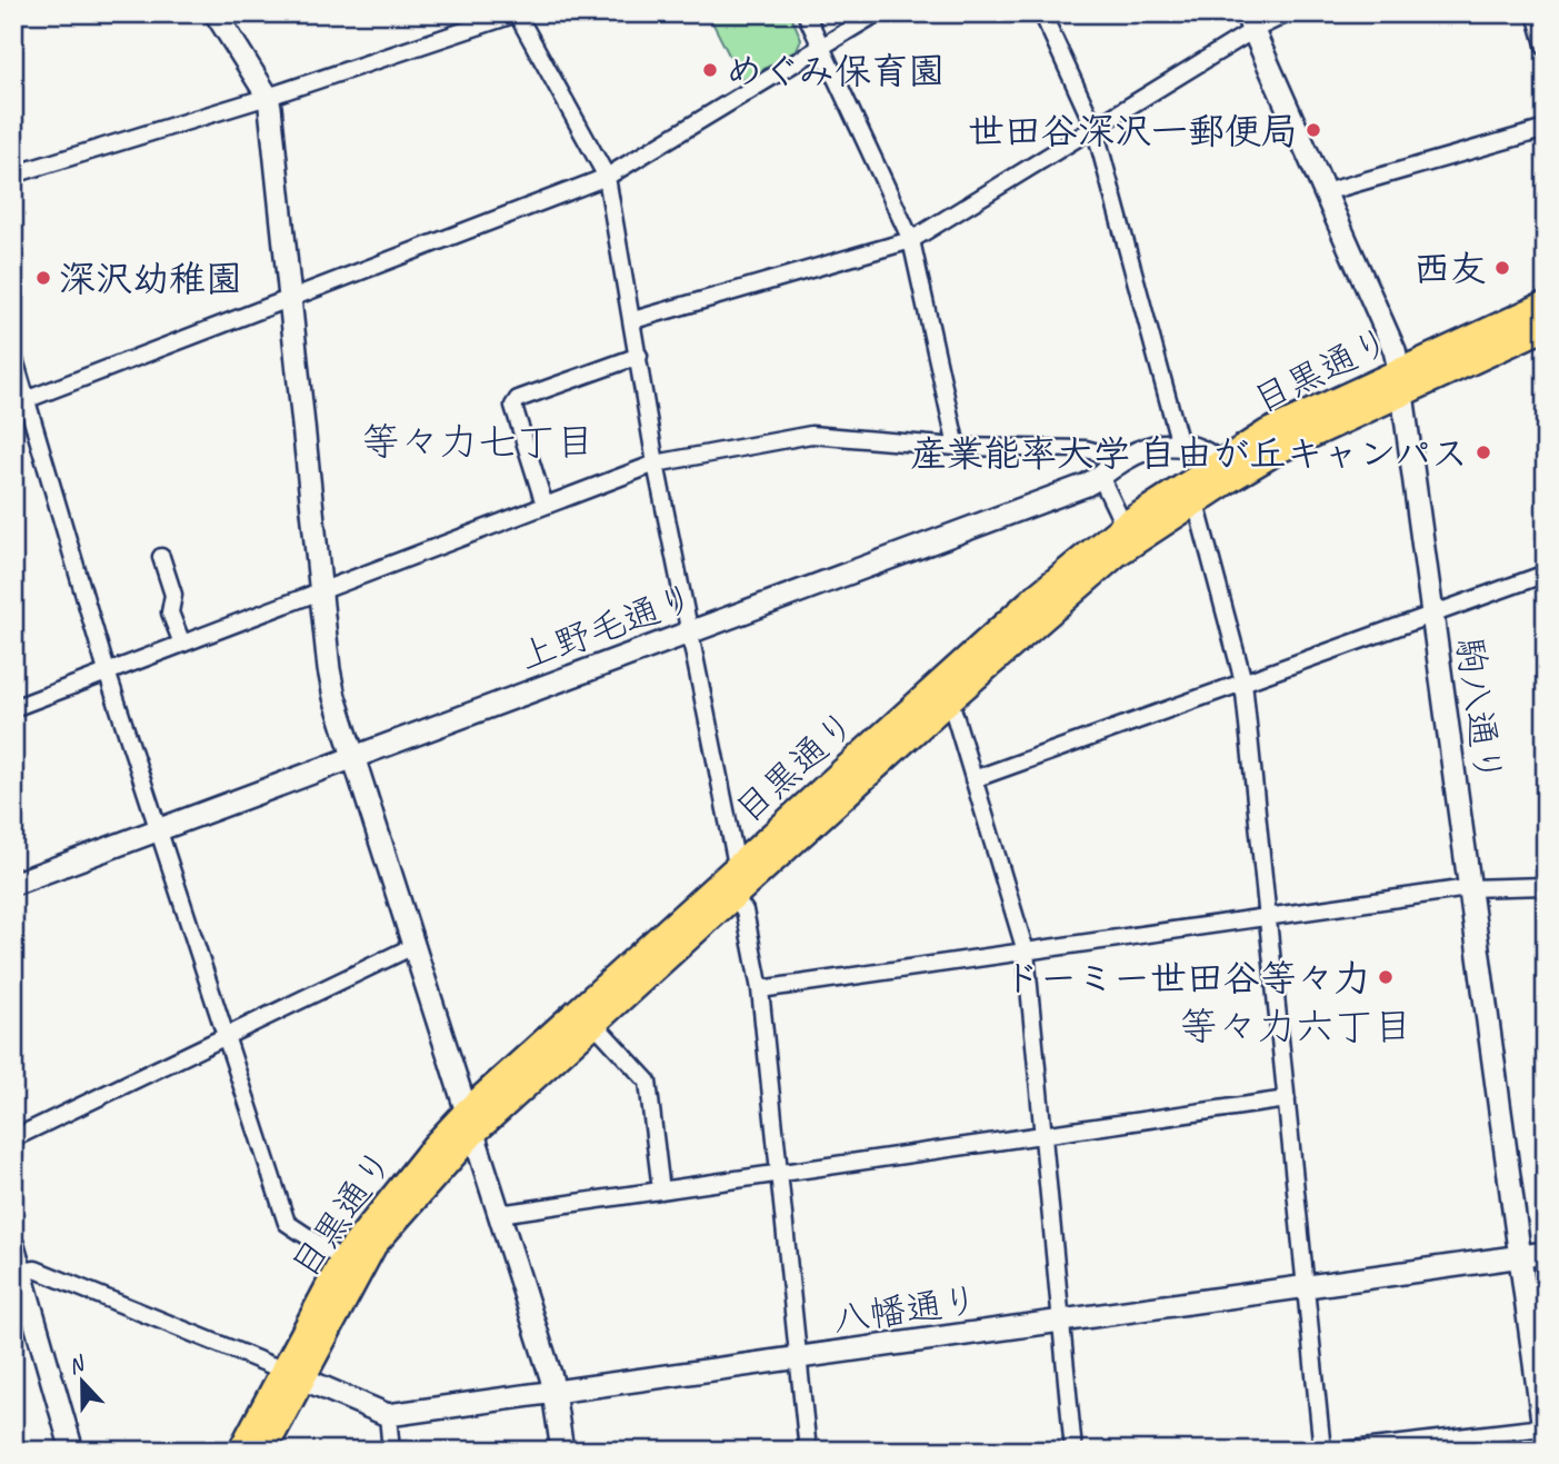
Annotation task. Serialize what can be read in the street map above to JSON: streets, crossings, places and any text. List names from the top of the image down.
{
  "streets": {
    "main road": ["目黒通り"],
    "street": ["上野毛通り", "駒八通り", "八幡通り"]
  },
  "crossings": [
    ["目黒通り", "駒八通り"],
    ["目黒通り", "八幡通り"],
    ["駒八通り", "八幡通り"]
  ],
  "districts": ["等々力七丁目", "等々力六丁目"],
  "places": [
    "めぐみ保育園",
    "世田谷深沢一郵便局",
    "西友",
    "深沢幼稚園",
    "産業能率大学 自由が丘キャンパス",
    "ドーミー世田谷等々力"
  ],
  "north": "top"
}
